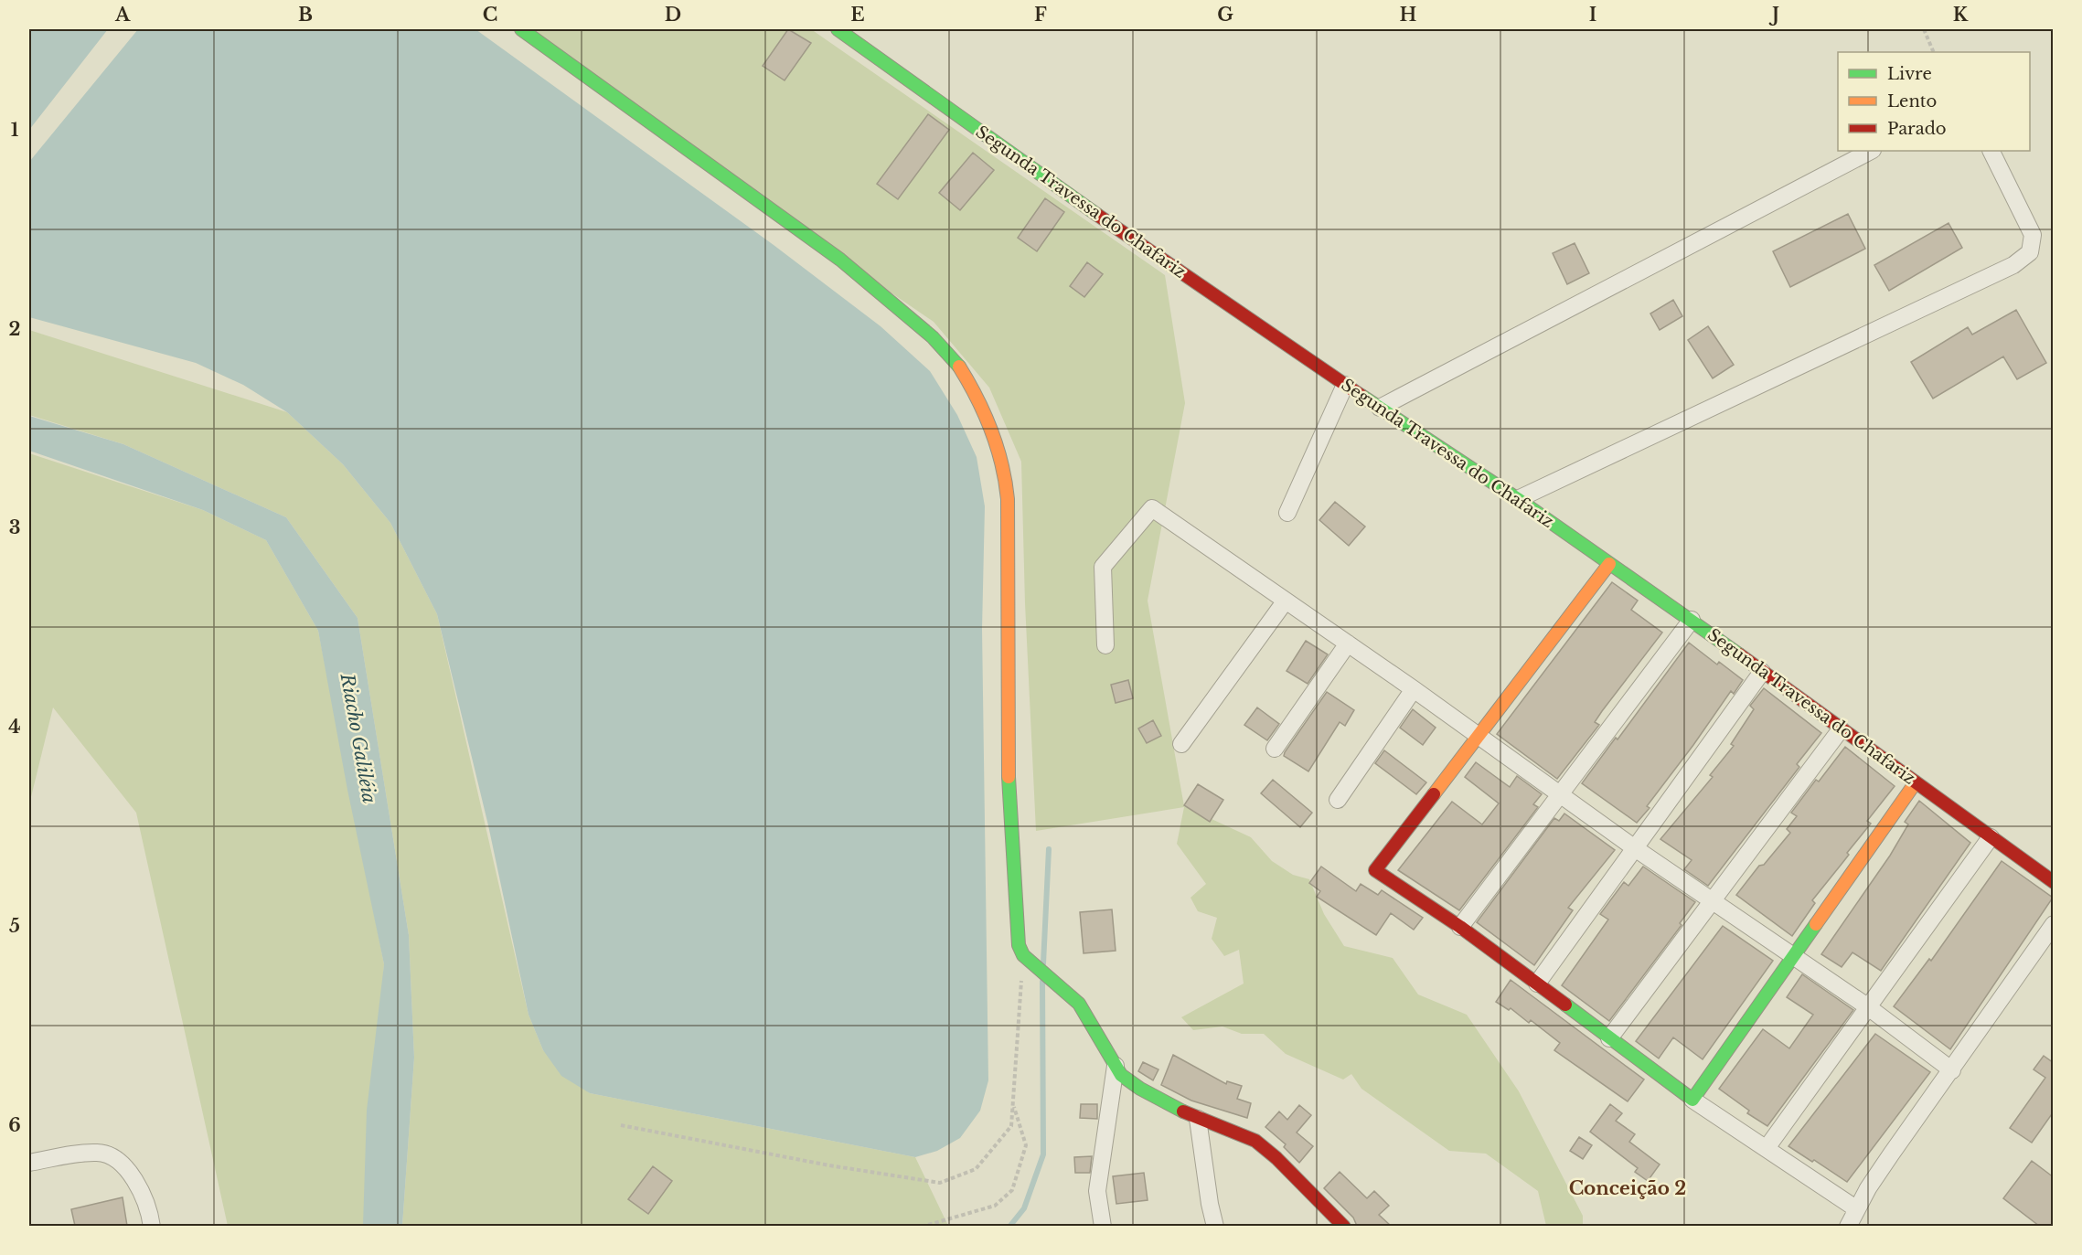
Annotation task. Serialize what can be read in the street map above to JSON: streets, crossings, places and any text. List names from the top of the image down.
{
  "streets": {
    "street": ["Segunda Travessa do Chafariz"]
  },
  "districts": ["Conceição 2"],
  "water": ["Riacho Galiléia"],
  "legend": ["Livre", "Lento", "Parado"],
  "grid": {
    "columns": [
      "A",
      "B",
      "C",
      "D",
      "E",
      "F",
      "G",
      "H",
      "I",
      "J",
      "K"
    ],
    "rows": [
      "1",
      "2",
      "3",
      "4",
      "5",
      "6"
    ]
  }
}
